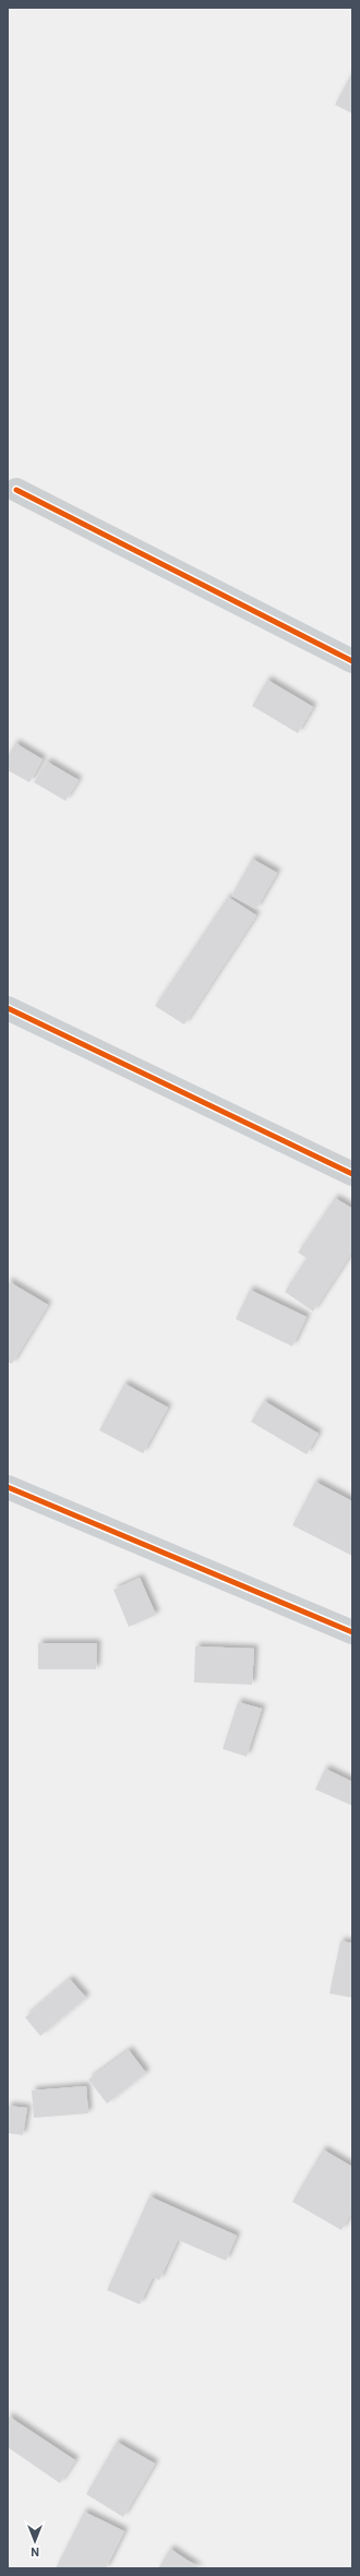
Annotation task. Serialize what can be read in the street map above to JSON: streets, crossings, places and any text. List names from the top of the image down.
{
  "north": "bottom"
}
